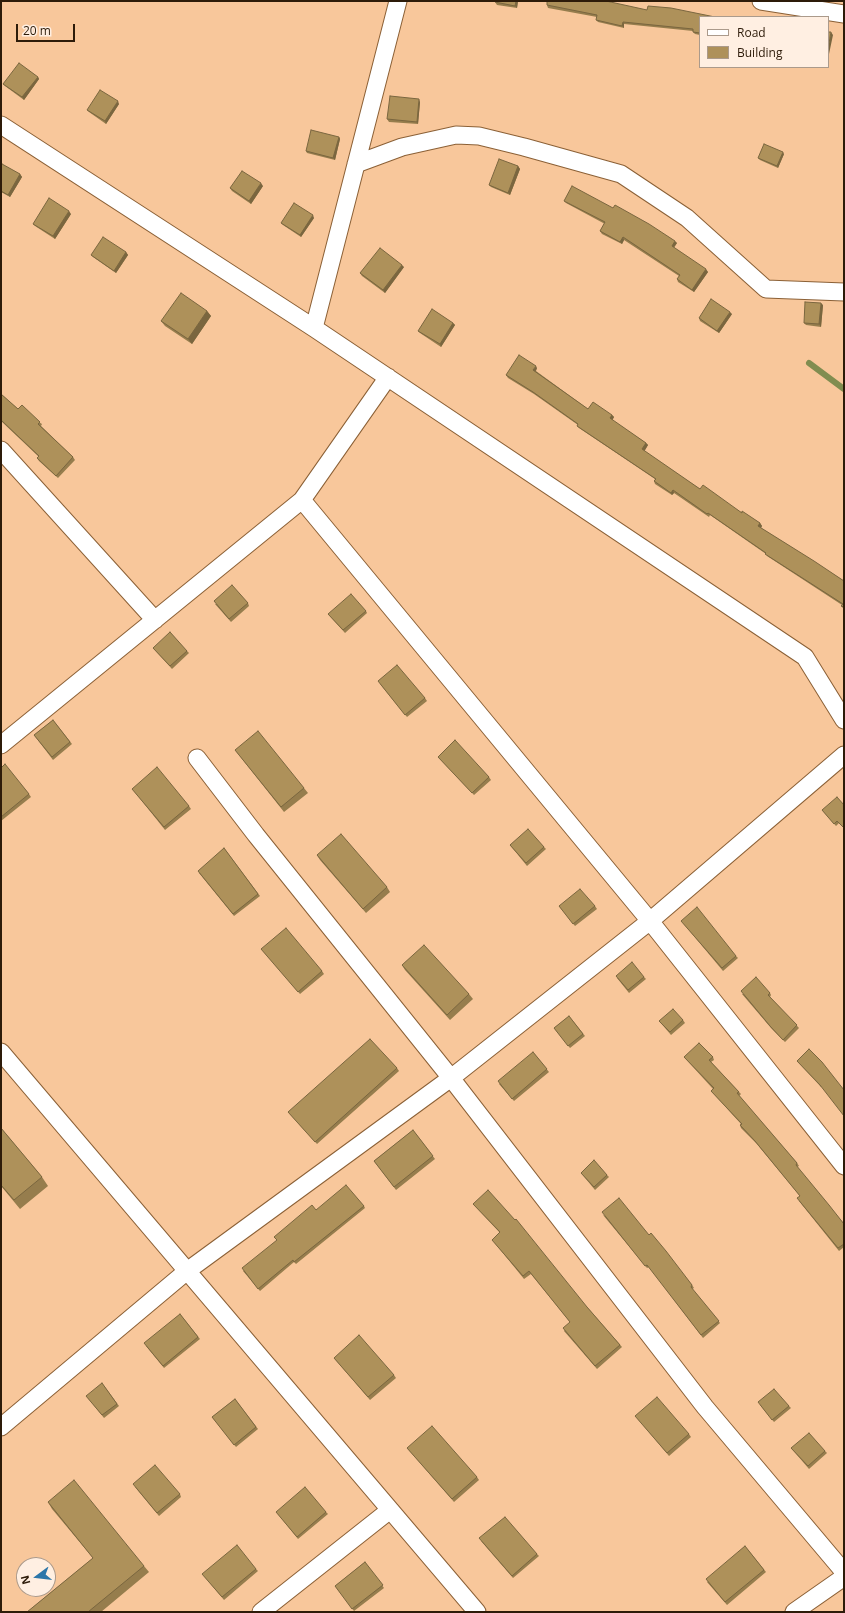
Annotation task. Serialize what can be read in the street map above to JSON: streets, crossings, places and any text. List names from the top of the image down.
{
  "legend": ["Road", "Building"],
  "scale_bar": "20 m",
  "north": "left"
}
